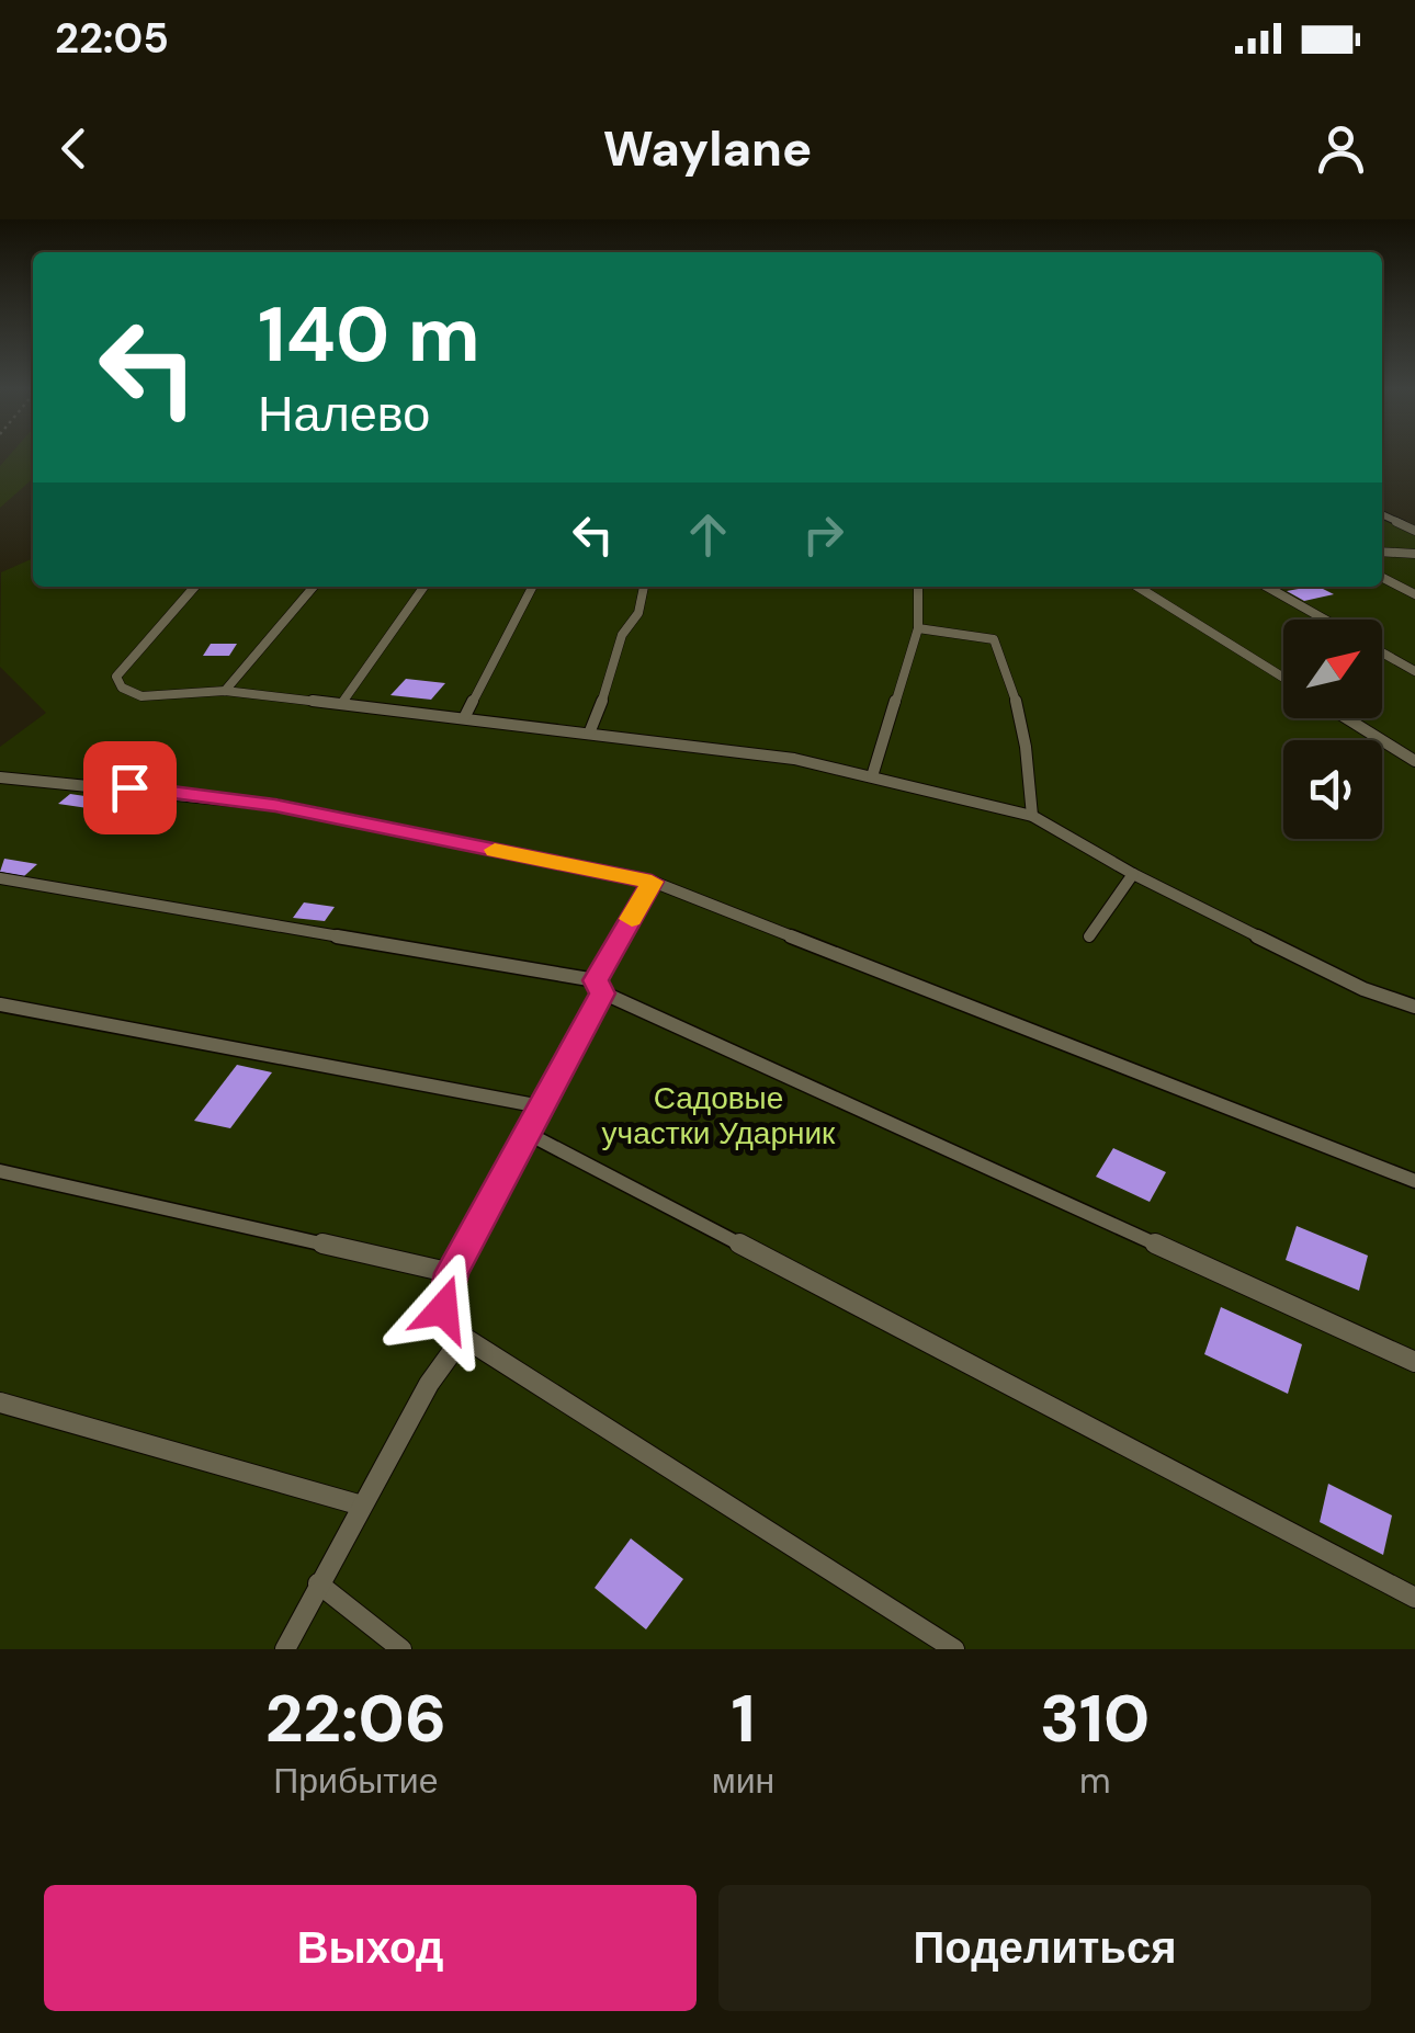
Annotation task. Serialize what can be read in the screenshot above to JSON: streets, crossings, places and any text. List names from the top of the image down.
{
  "parks": ["Садовые участки Ударник"],
  "north": "top right",
  "page": {
    "status": "22:05",
    "header": "Waylane",
    "turn": ["140 m", "Налево"],
    "eta": [
      "22:06",
      "Прибытие",
      "1",
      "мин",
      "310",
      "m"
    ],
    "buttons": ["Выход", "Поделиться"]
  }
}
